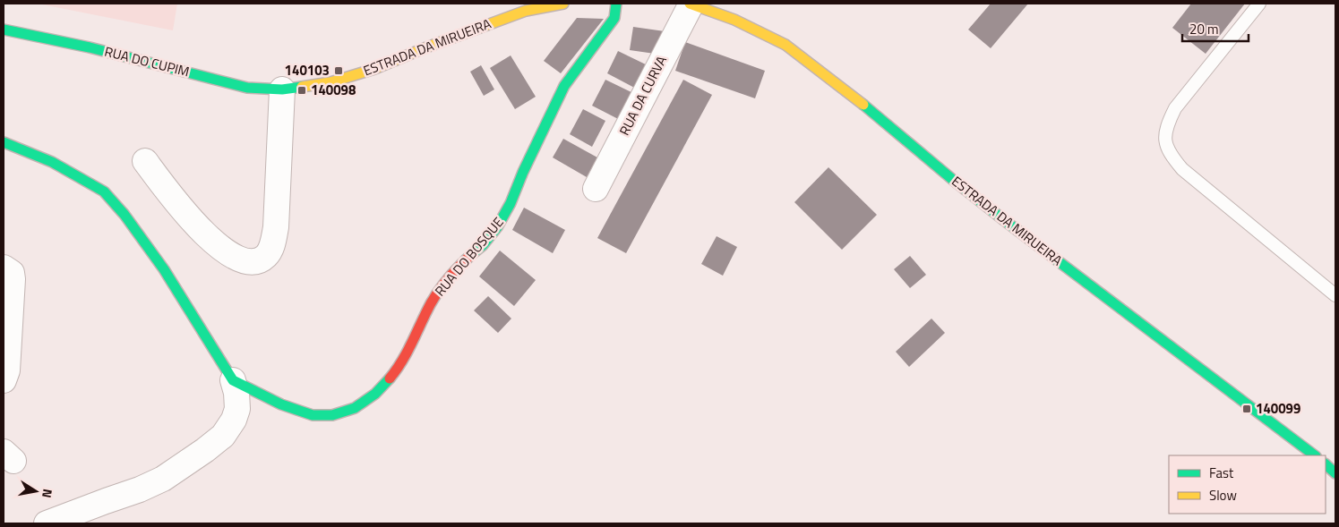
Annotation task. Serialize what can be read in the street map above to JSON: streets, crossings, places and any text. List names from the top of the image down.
{
  "streets": {
    "main road": ["ESTRADA DA MIRUEIRA", "RUA DO CUPIM", "RUA DO BOSQUE"],
    "street": ["RUA DA CURVA"]
  },
  "crossings": [
    ["ESTRADA DA MIRUEIRA", "RUA DO CUPIM"],
    ["ESTRADA DA MIRUEIRA", "RUA DA CURVA"]
  ],
  "places": {
    "transit": ["140103", "140098", "140099"]
  },
  "legend": ["Fast", "Slow"],
  "scale_bar": "20 m",
  "north": "right"
}
